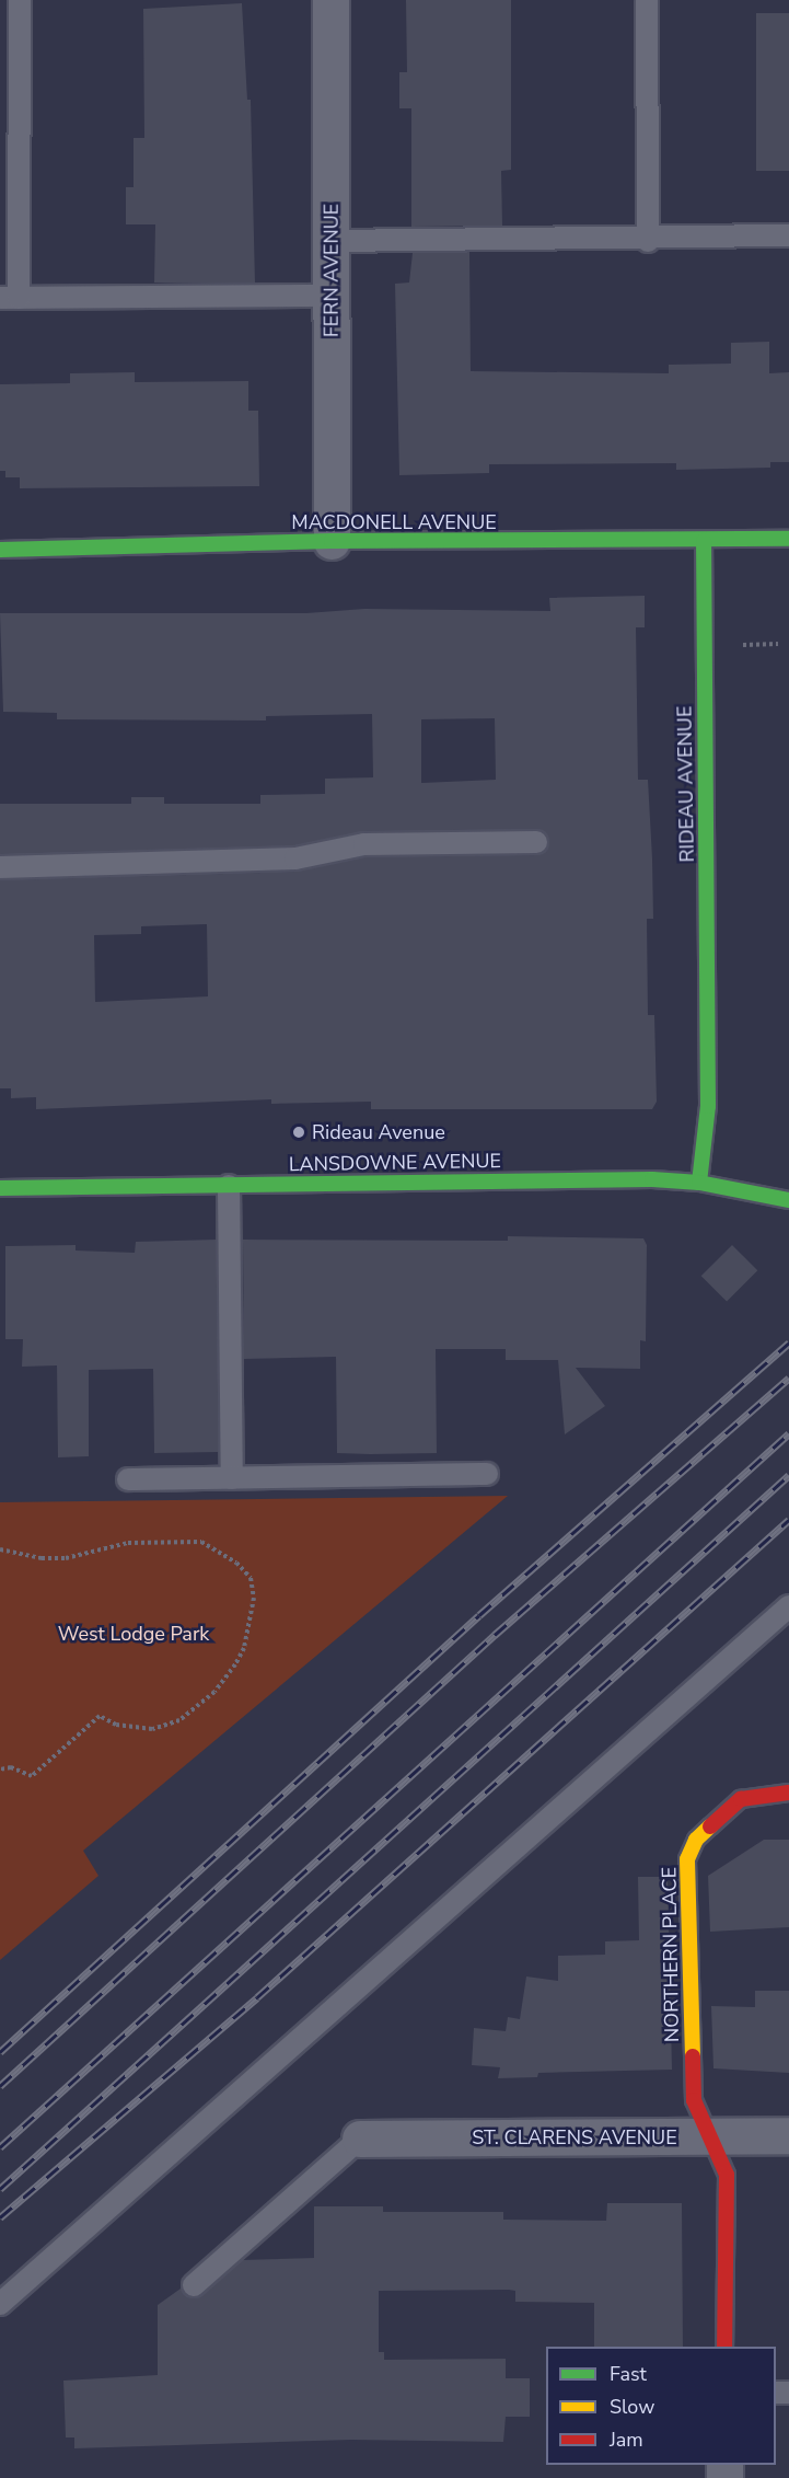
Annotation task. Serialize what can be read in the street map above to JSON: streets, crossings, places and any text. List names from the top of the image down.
{
  "streets": {
    "street": [
      "FERN AVENUE",
      "MACDONELL AVENUE",
      "RIDEAU AVENUE",
      "LANSDOWNE AVENUE",
      "NORTHERN PLACE",
      "ST. CLARENS AVENUE"
    ]
  },
  "crossings": [
    ["FERN AVENUE", "MACDONELL AVENUE"],
    ["MACDONELL AVENUE", "RIDEAU AVENUE"],
    ["RIDEAU AVENUE", "LANSDOWNE AVENUE"],
    ["NORTHERN PLACE", "ST. CLARENS AVENUE"]
  ],
  "parks": ["West Lodge Park"],
  "places": ["Rideau Avenue"],
  "legend": ["Fast", "Slow", "Jam"]
}
